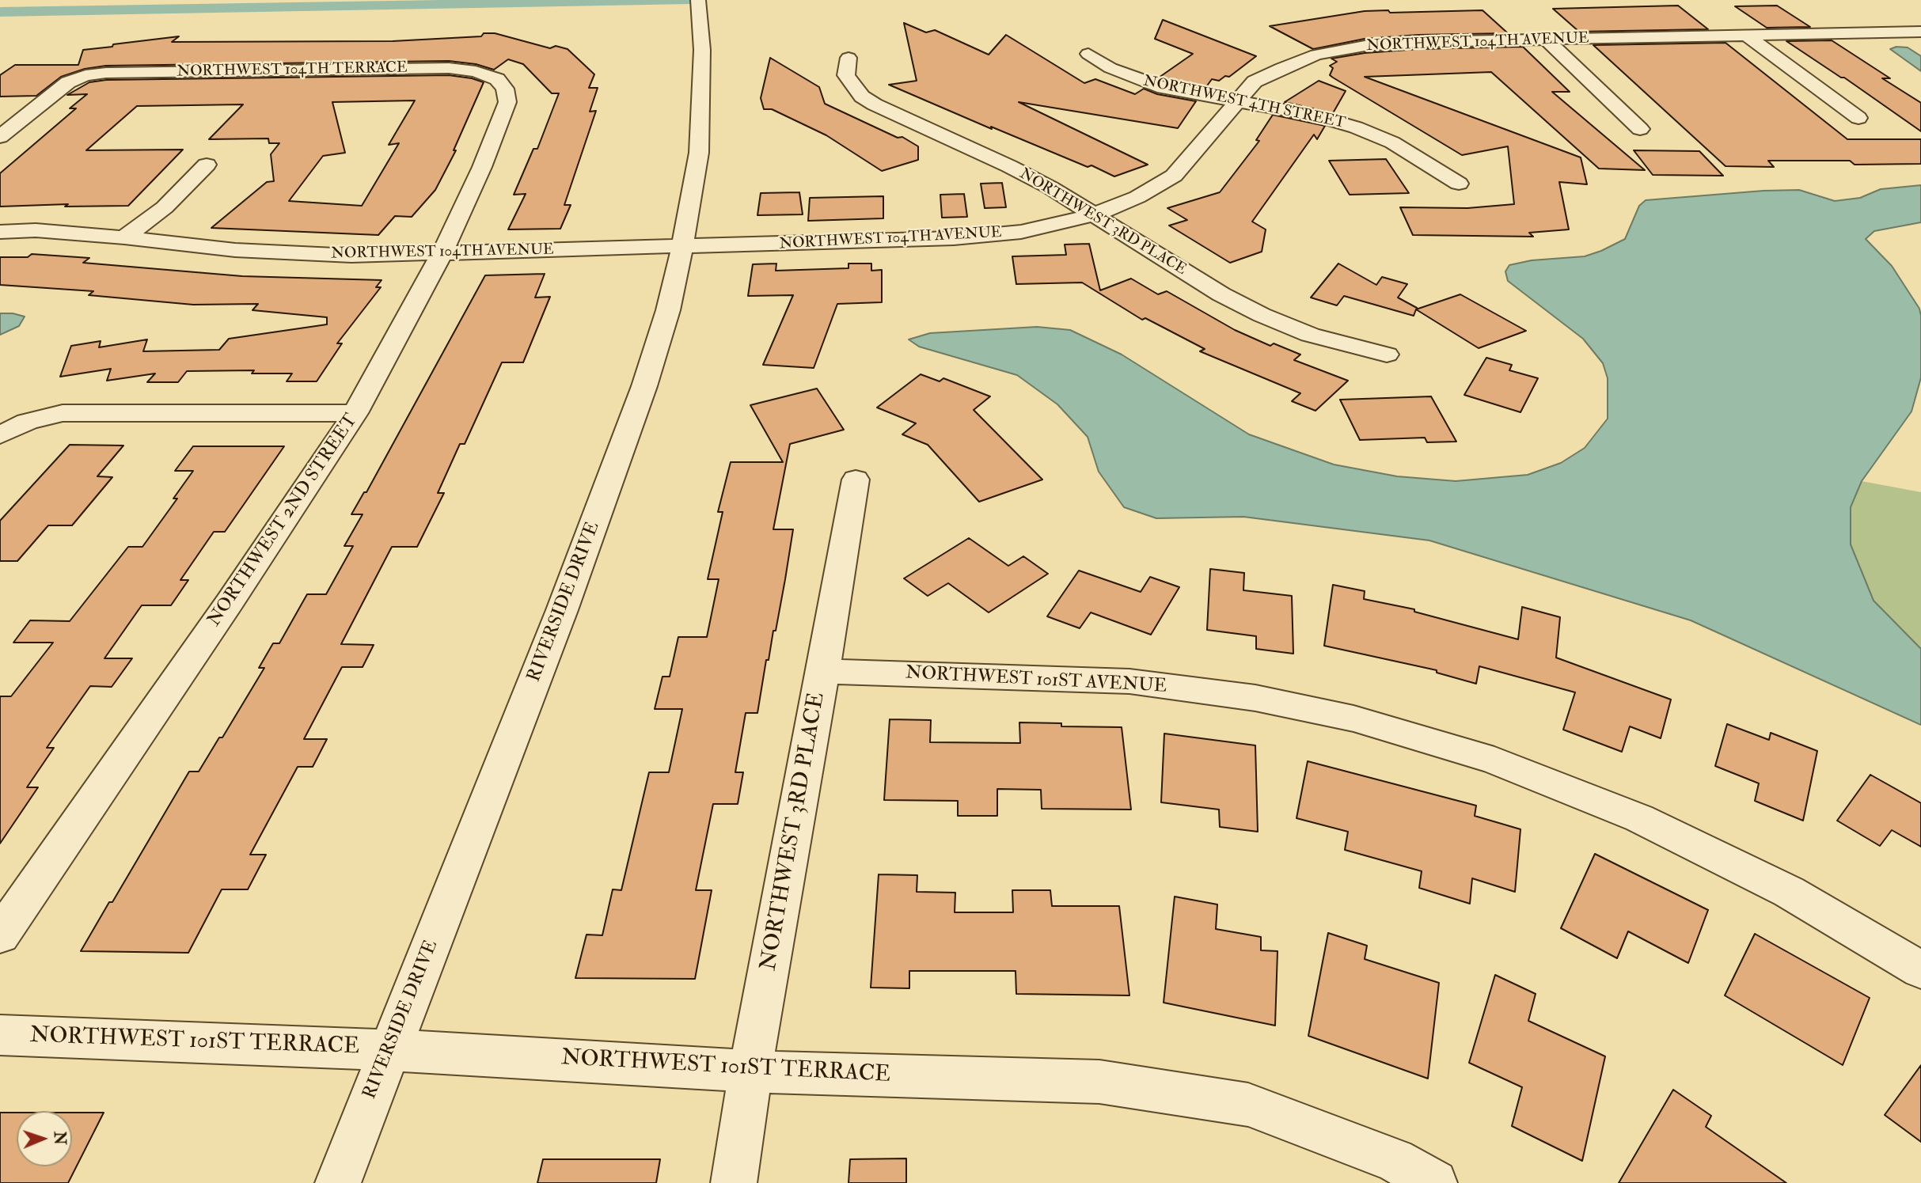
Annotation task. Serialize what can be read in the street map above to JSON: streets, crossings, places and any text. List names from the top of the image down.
{
  "streets": {
    "street": [
      "NORTHWEST 104TH AVENUE",
      "NORTHWEST 104TH TERRACE",
      "NORTHWEST 4TH STREET",
      "NORTHWEST 3RD PLACE",
      "NORTHWEST 2ND STREET",
      "RIVERSIDE DRIVE",
      "NORTHWEST 101ST AVENUE",
      "NORTHWEST 101ST TERRACE"
    ]
  },
  "crossings": [
    ["NORTHWEST 104TH AVENUE", "NORTHWEST 4TH STREET"],
    ["NORTHWEST 104TH AVENUE", "NORTHWEST 3RD PLACE"],
    ["NORTHWEST 104TH AVENUE", "NORTHWEST 2ND STREET"],
    ["NORTHWEST 104TH AVENUE", "RIVERSIDE DRIVE"],
    ["NORTHWEST 104TH TERRACE", "NORTHWEST 2ND STREET"],
    ["NORTHWEST 3RD PLACE", "NORTHWEST 101ST AVENUE"],
    ["NORTHWEST 3RD PLACE", "NORTHWEST 101ST TERRACE"],
    ["RIVERSIDE DRIVE", "NORTHWEST 101ST TERRACE"]
  ],
  "north": "right"
}
